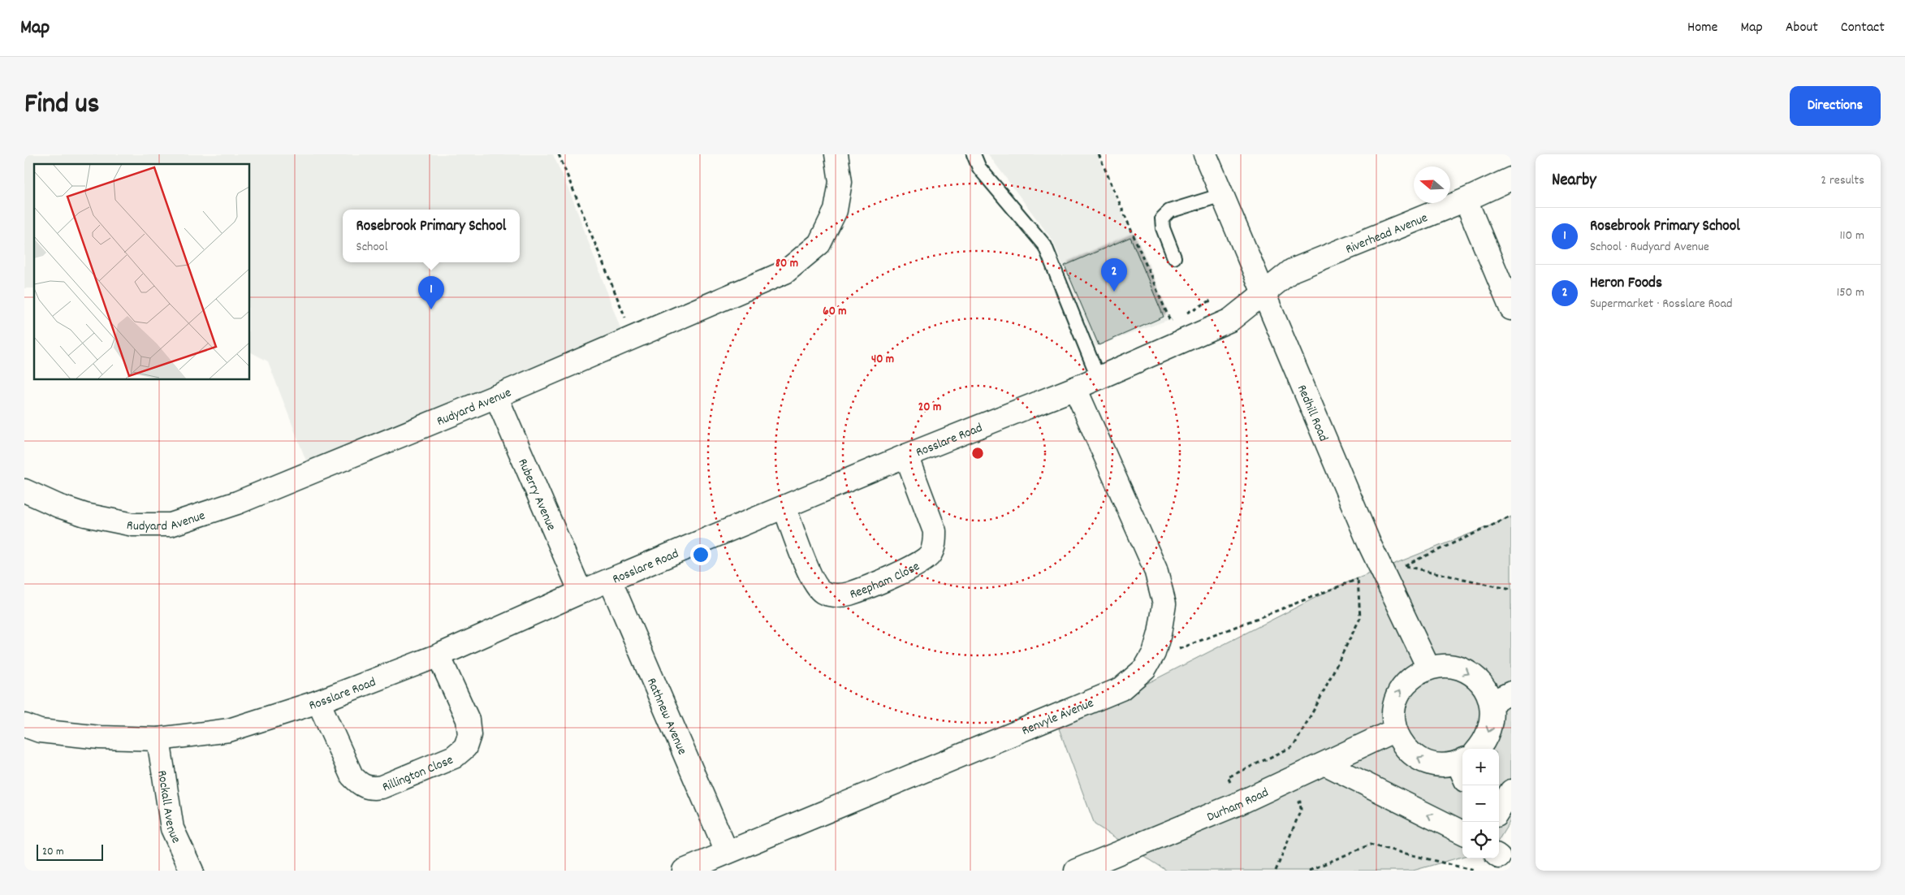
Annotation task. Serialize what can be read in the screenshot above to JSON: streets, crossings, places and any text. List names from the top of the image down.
{
  "streets": {
    "street": [
      "Riverhead Avenue",
      "Rudyard Avenue",
      "Redhill Road",
      "Rosslare Road",
      "Ruberry Avenue",
      "Reepham Close",
      "Renvyle Avenue",
      "Rathnew Avenue",
      "Rillington Close",
      "Durham Road",
      "Rockall Avenue"
    ]
  },
  "crossings": [
    ["Riverhead Avenue", "Redhill Road"],
    ["Riverhead Avenue", "Rosslare Road"],
    ["Rudyard Avenue", "Ruberry Avenue"],
    ["Redhill Road", "Rosslare Road"],
    ["Rosslare Road", "Ruberry Avenue"],
    ["Rosslare Road", "Reepham Close"],
    ["Rosslare Road", "Renvyle Avenue"],
    ["Rosslare Road", "Rathnew Avenue"],
    ["Rosslare Road", "Rillington Close"],
    ["Rosslare Road", "Rockall Avenue"],
    ["Renvyle Avenue", "Rathnew Avenue"]
  ],
  "scale_bar": "20 m",
  "north": "left",
  "page": {
    "header": "Map",
    "nav": [
      "Home",
      "Map",
      "About",
      "Contact"
    ],
    "title": "Find us",
    "buttons": "Directions",
    "heading": ["Nearby", "2 results"],
    "list": [
      {
        "mark": "1",
        "name": "Rosebrook Primary School",
        "note": "School · Rudyard Avenue",
        "value": "110 m"
      },
      {
        "mark": "2",
        "name": "Heron Foods",
        "note": "Supermarket · Rosslare Road",
        "value": "150 m"
      }
    ],
    "popup": ["Rosebrook Primary School", "School"],
    "pins": ["2", "1"],
    "map_buttons": ["+", "−"],
    "scale": "20 m"
  },
  "rings": [
    "80 m",
    "60 m",
    "40 m",
    "20 m"
  ]
}
